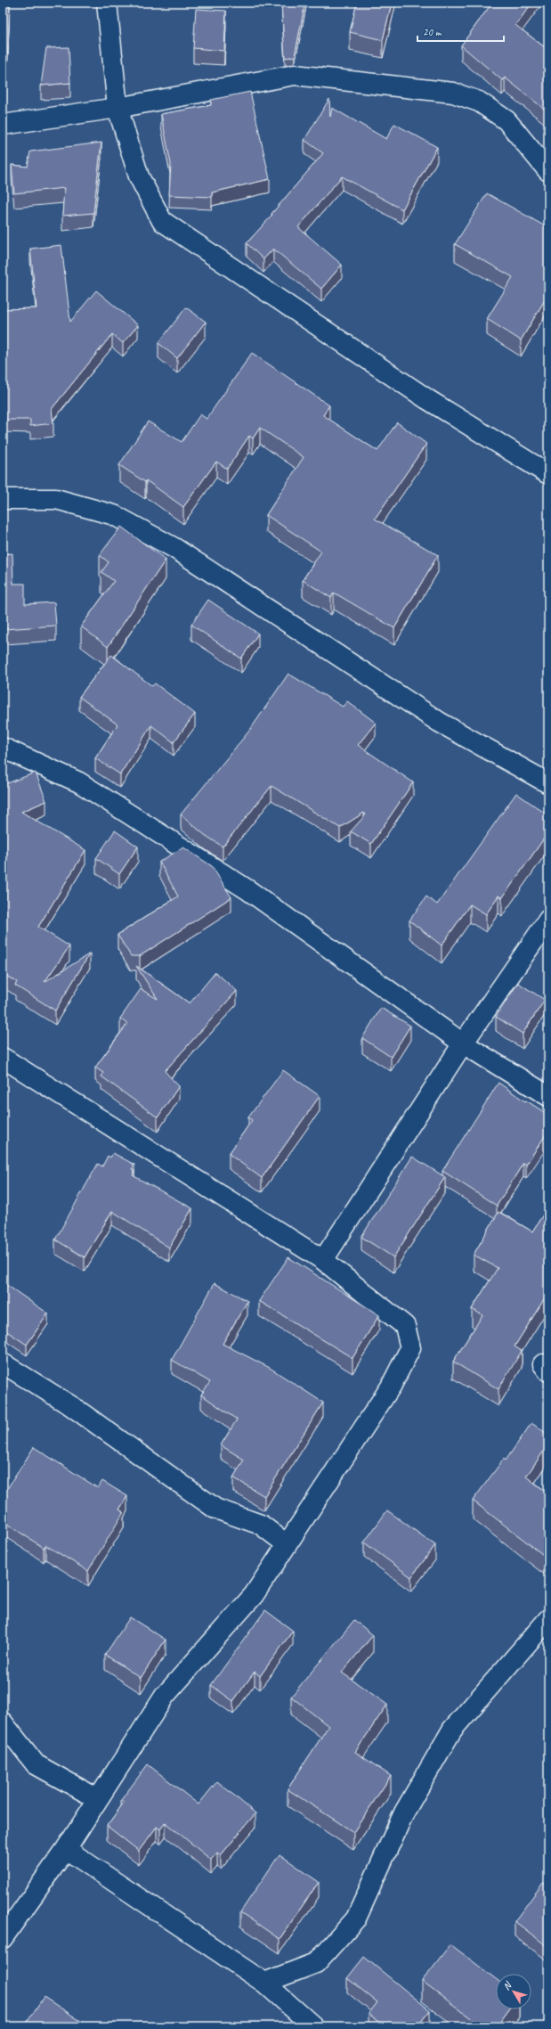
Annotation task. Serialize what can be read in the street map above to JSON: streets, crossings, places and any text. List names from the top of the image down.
{
  "scale_bar": "20 m",
  "north": "top left"
}
